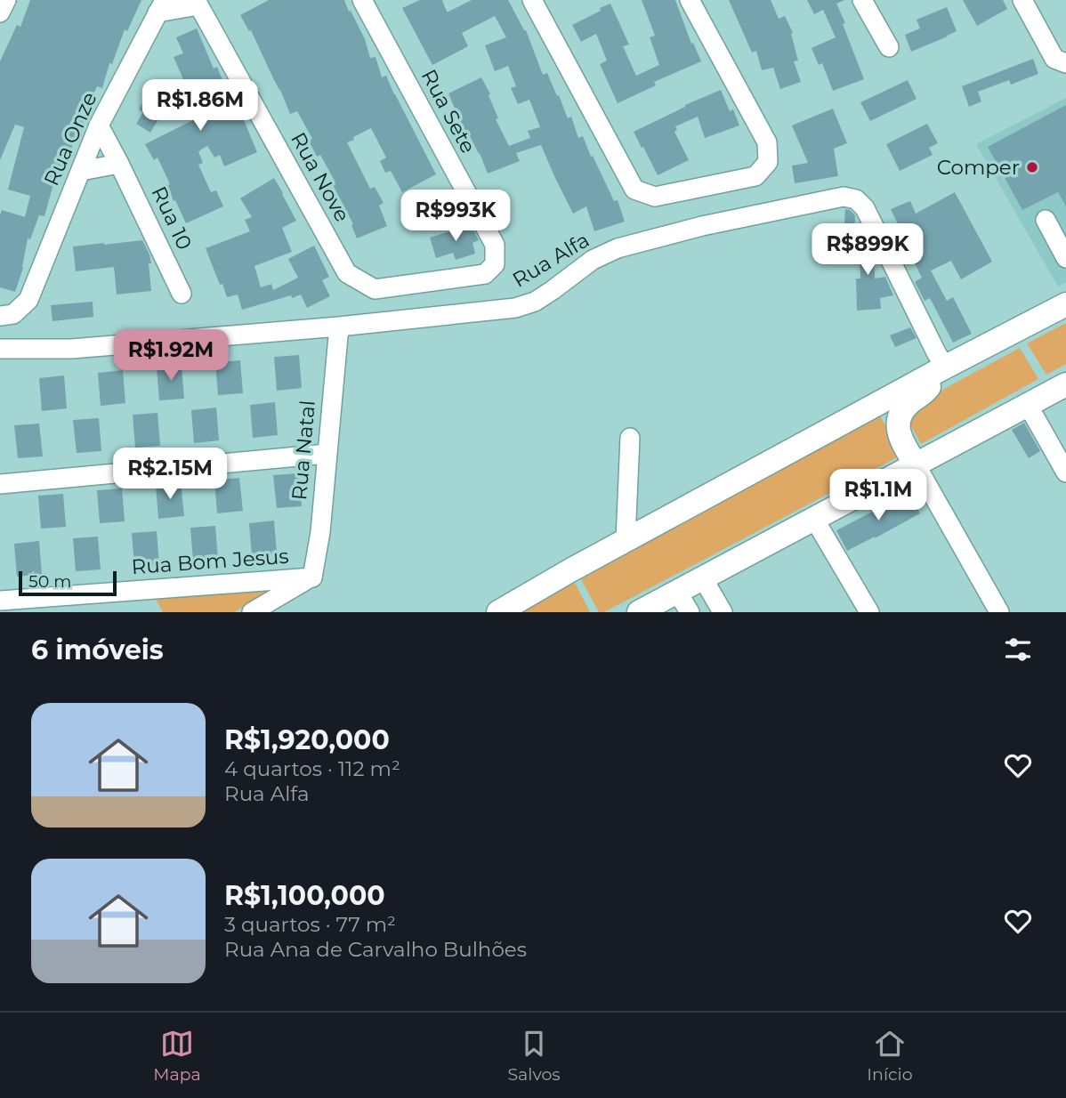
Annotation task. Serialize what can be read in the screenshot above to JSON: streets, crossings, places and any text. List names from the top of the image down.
{
  "streets": {
    "street": [
      "Rua Sete",
      "Rua Onze",
      "Rua Nove",
      "Rua 10",
      "Rua Alfa",
      "Rua Natal",
      "Rua Bom Jesus"
    ]
  },
  "crossings": [
    ["Rua Sete", "Rua Nove"],
    ["Rua Onze", "Rua Nove"],
    ["Rua Onze", "Rua 10"],
    ["Rua Alfa", "Rua Natal"],
    ["Rua Natal", "Rua Bom Jesus"]
  ],
  "places": ["Comper"],
  "scale_bar": "50 m",
  "page": {
    "price": [
      "R$1.86M",
      "R$993K",
      "R$899K",
      "R$1.92M",
      "R$2.15M",
      "R$1.1M"
    ],
    "scale": "50 m",
    "heading": "6 imóveis",
    "list": [
      {
        "name": "R$1,920,000",
        "note": "4 quartos · 112 m² · Rua Alfa"
      },
      {
        "name": "R$1,100,000",
        "note": "3 quartos · 77 m² · Rua Ana de Carvalho Bulhões"
      }
    ],
    "tabs": ["Mapa", "Salvos", "Início"]
  }
}
